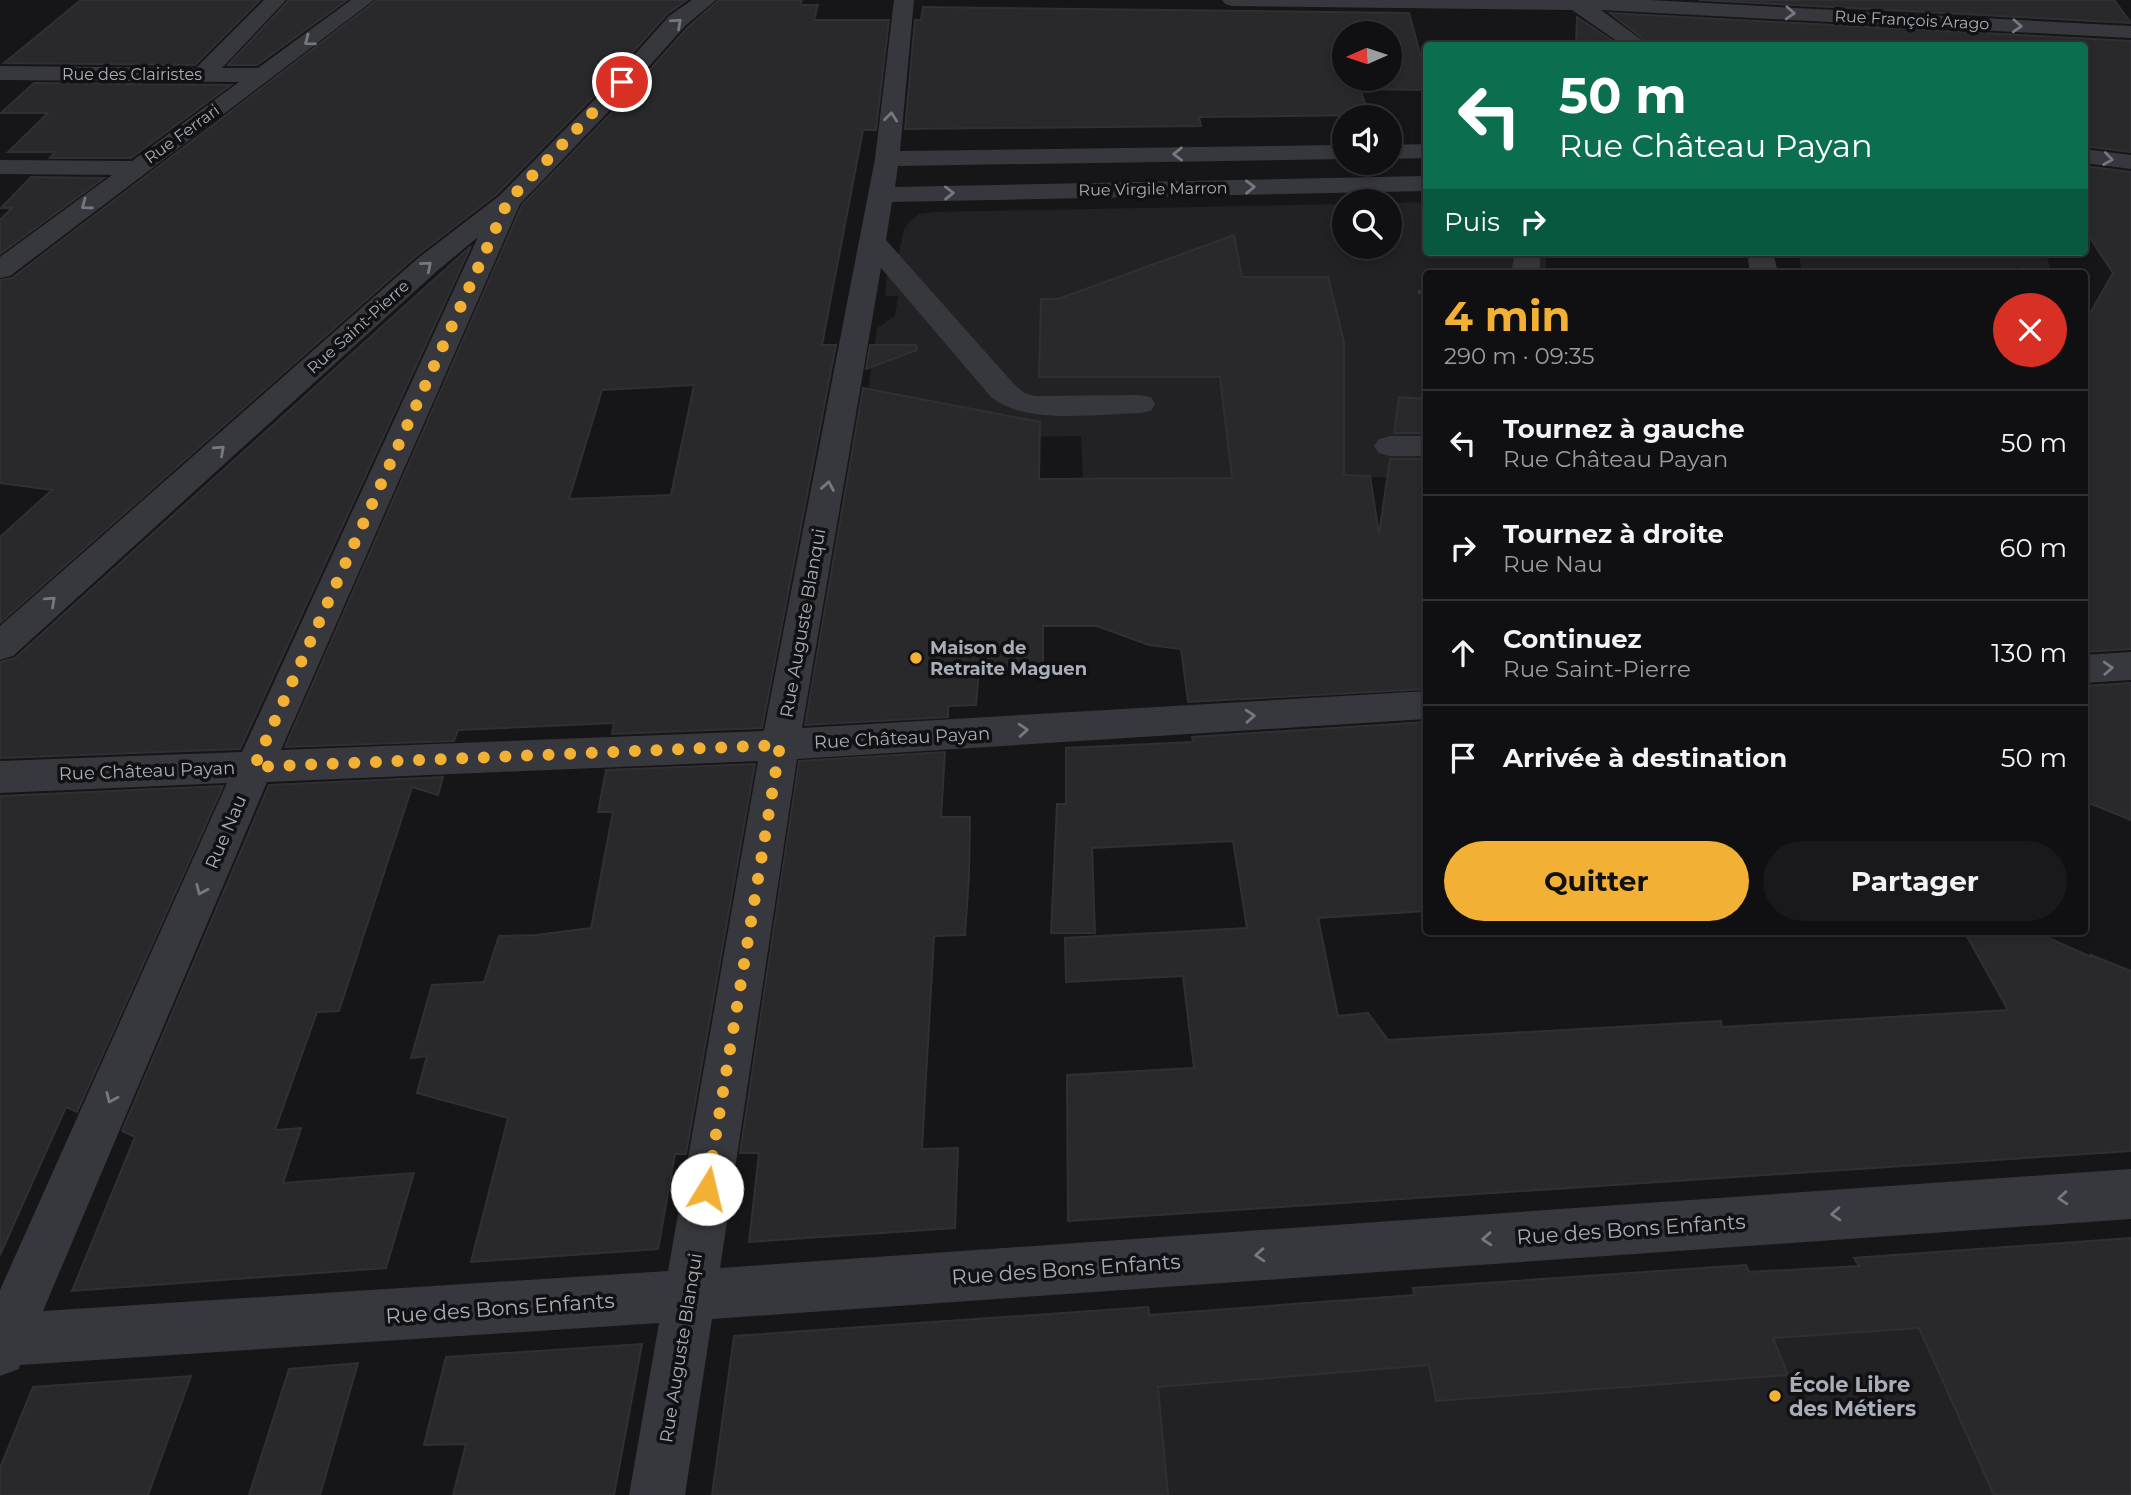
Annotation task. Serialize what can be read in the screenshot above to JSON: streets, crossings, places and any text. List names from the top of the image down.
{
  "streets": {
    "street": [
      "Rue François Arago",
      "Rue des Clairistes",
      "Rue Ferrari",
      "Rue Virgile Marron",
      "Rue Saint-Pierre",
      "Rue Auguste Blanqui",
      "Rue Château Payan",
      "Rue Nau",
      "Rue des Bons Enfants"
    ]
  },
  "crossings": [
    ["Rue des Clairistes", "Rue Ferrari"],
    ["Rue Virgile Marron", "Rue Auguste Blanqui"],
    ["Rue Saint-Pierre", "Rue Nau"],
    ["Rue Auguste Blanqui", "Rue Château Payan"],
    ["Rue Auguste Blanqui", "Rue des Bons Enfants"],
    ["Rue Château Payan", "Rue Nau"],
    ["Rue Nau", "Rue des Bons Enfants"]
  ],
  "one_way": [
    "Rue François Arago",
    "Rue Ferrari",
    "Rue Saint-Pierre",
    "Rue Auguste Blanqui",
    "Rue Château Payan",
    "Rue Nau",
    "Rue des Bons Enfants"
  ],
  "places": ["Maison de Retraite Maguen", "École Libre des Métiers"],
  "north": "left",
  "page": {
    "turn": ["50 m", "Rue Château Payan"],
    "then": "Puis",
    "heading": ["4 min", "290 m · 09:35"],
    "list": [
      {
        "name": "Tournez à gauche",
        "note": "Rue Château Payan",
        "value": "50 m"
      },
      {
        "name": "Tournez à droite",
        "note": "Rue Nau",
        "value": "60 m"
      },
      {
        "name": "Continuez",
        "note": "Rue Saint-Pierre",
        "value": "130 m"
      },
      {
        "name": "Arrivée à destination",
        "value": "50 m"
      }
    ],
    "buttons": ["Quitter", "Partager"]
  }
}
